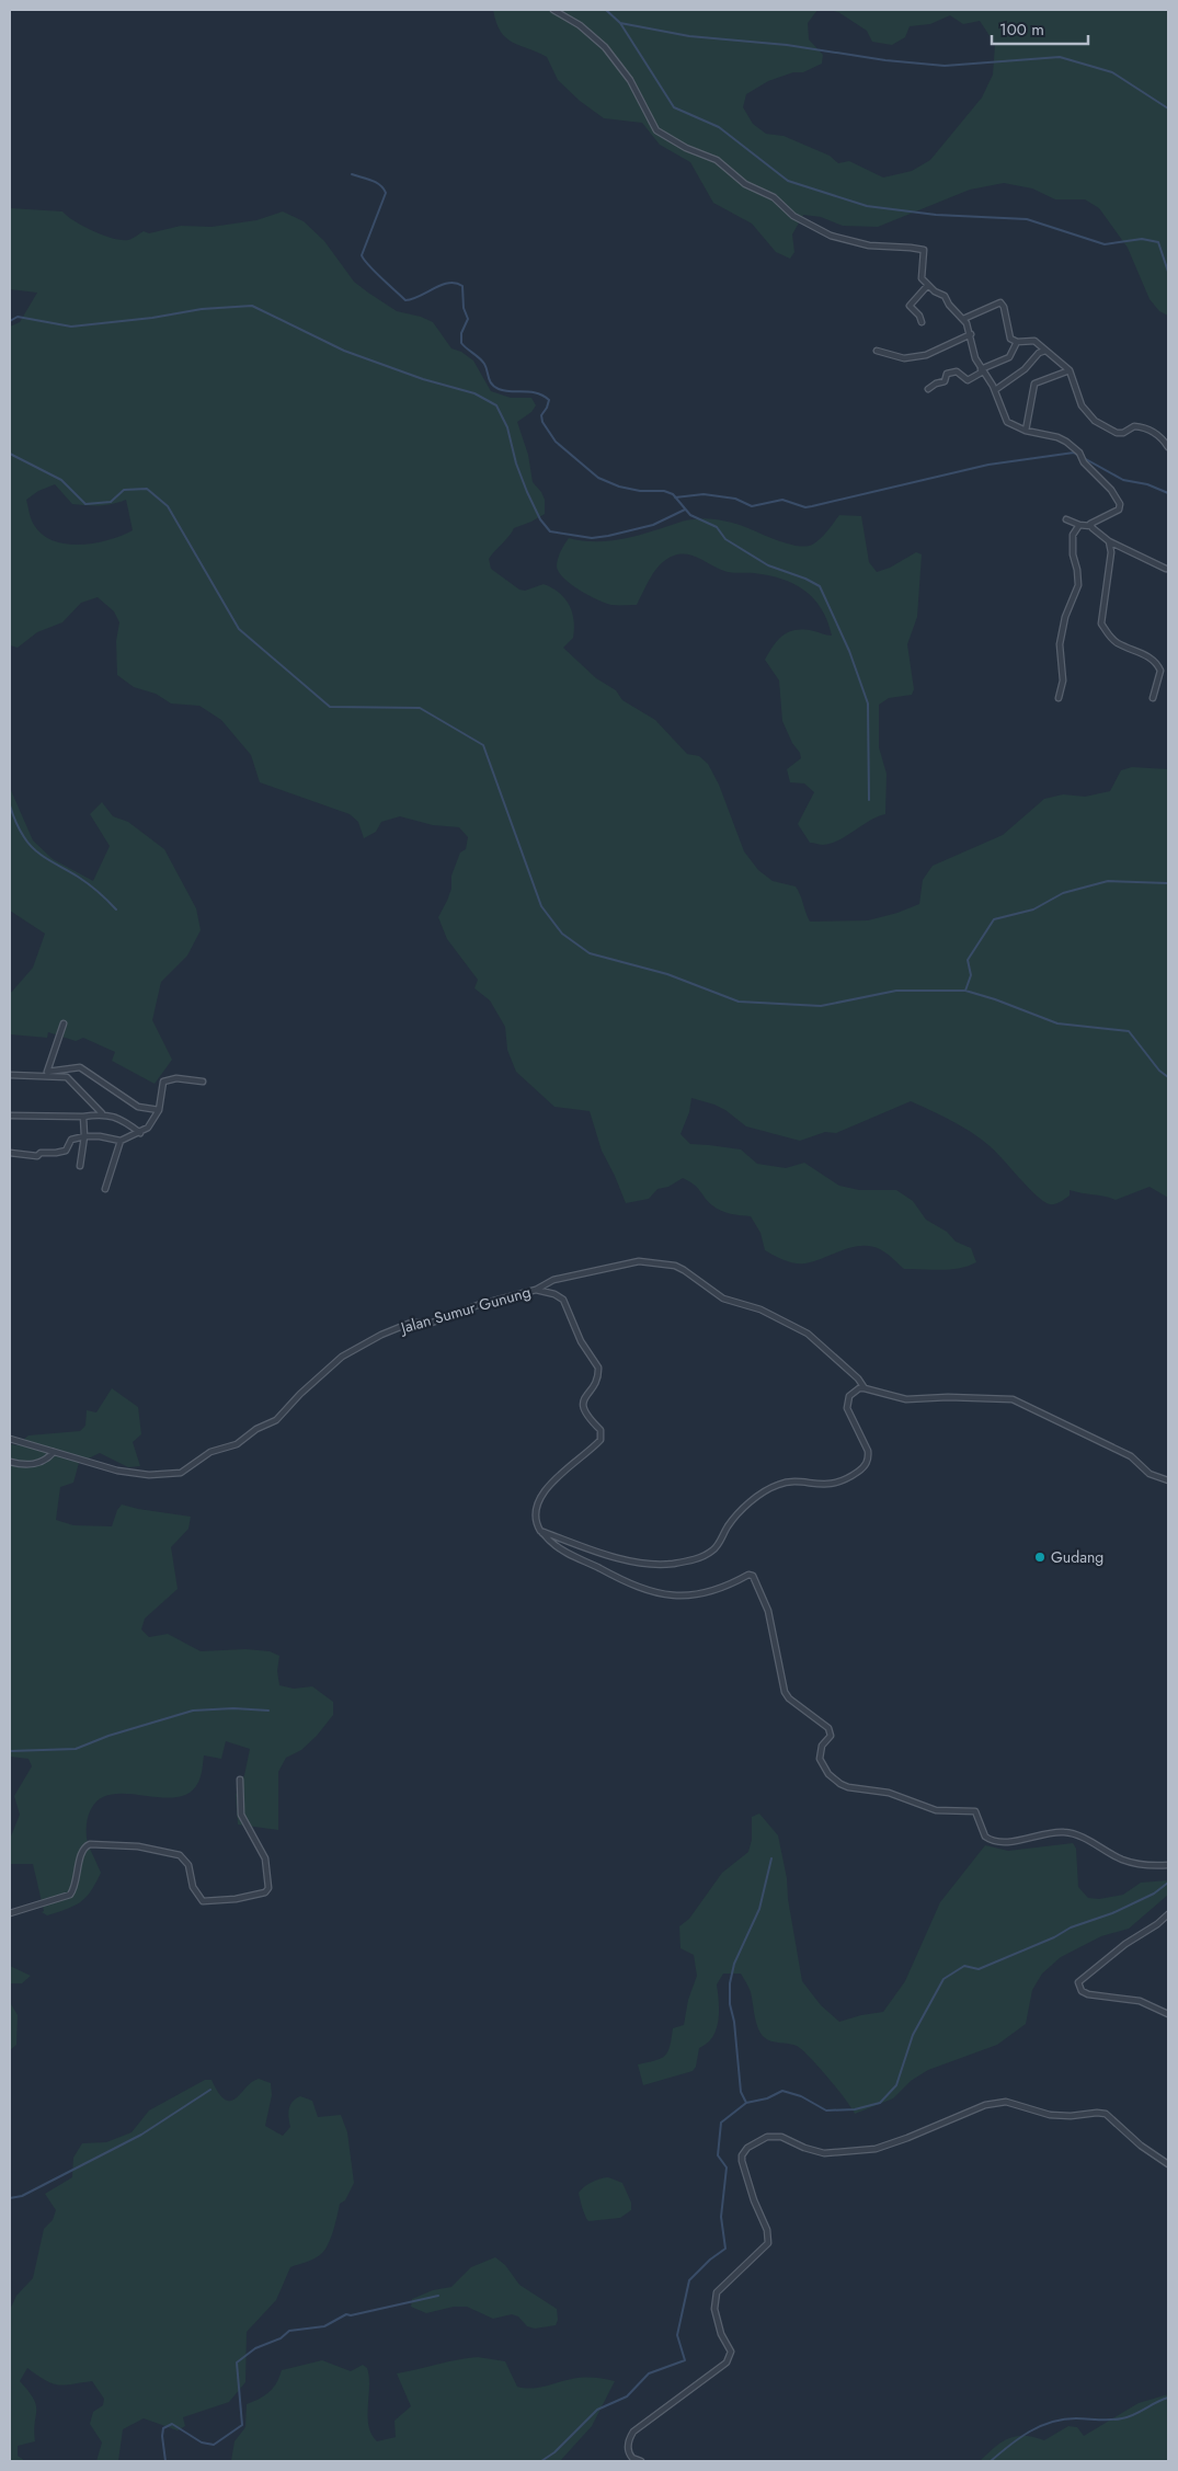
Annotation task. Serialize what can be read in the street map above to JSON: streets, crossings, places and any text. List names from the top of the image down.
{
  "streets": {
    "street": ["Jalan Sumur Gunung"]
  },
  "places": ["Gudang"],
  "scale_bar": "100 m"
}
